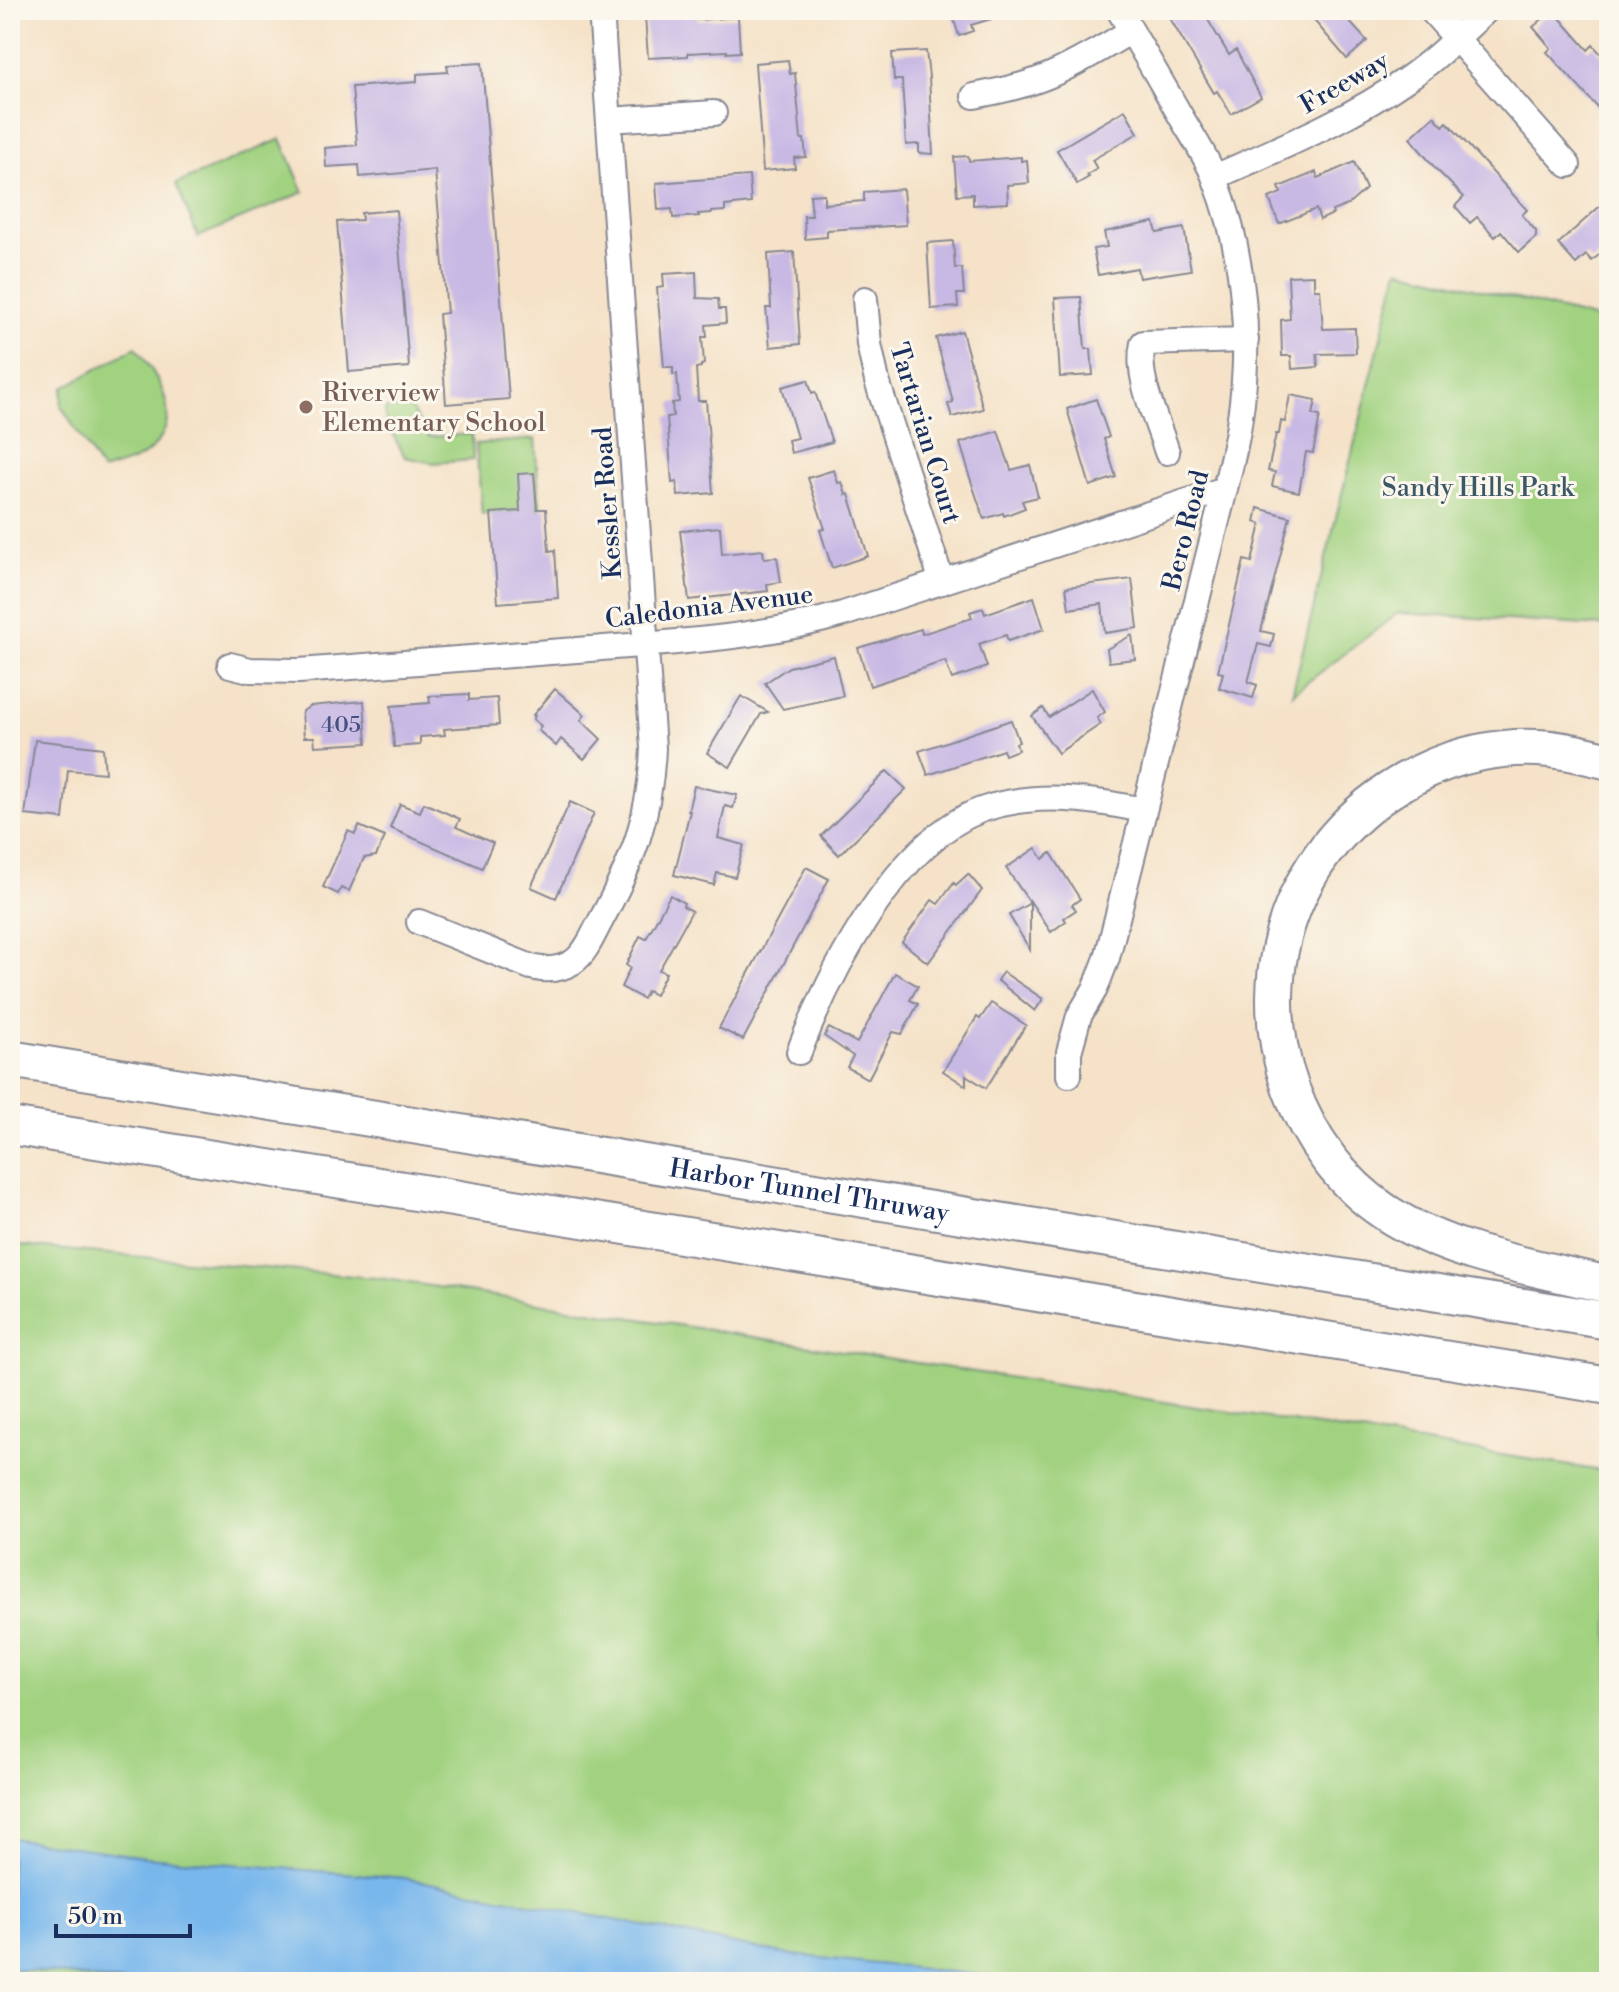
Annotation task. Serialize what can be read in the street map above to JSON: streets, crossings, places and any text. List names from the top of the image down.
{
  "streets": {
    "highway": ["Harbor Tunnel Thruway"],
    "street": [
      "Freeway",
      "Tartarian Court",
      "Kessler Road",
      "Bero Road",
      "Caledonia Avenue"
    ]
  },
  "crossings": [
    ["Freeway", "Bero Road"],
    ["Tartarian Court", "Caledonia Avenue"],
    ["Kessler Road", "Caledonia Avenue"],
    ["Bero Road", "Caledonia Avenue"]
  ],
  "parks": ["Sandy Hills Park"],
  "places": ["Riverview Elementary School"],
  "house_numbers": ["405"],
  "scale_bar": "50 m"
}
